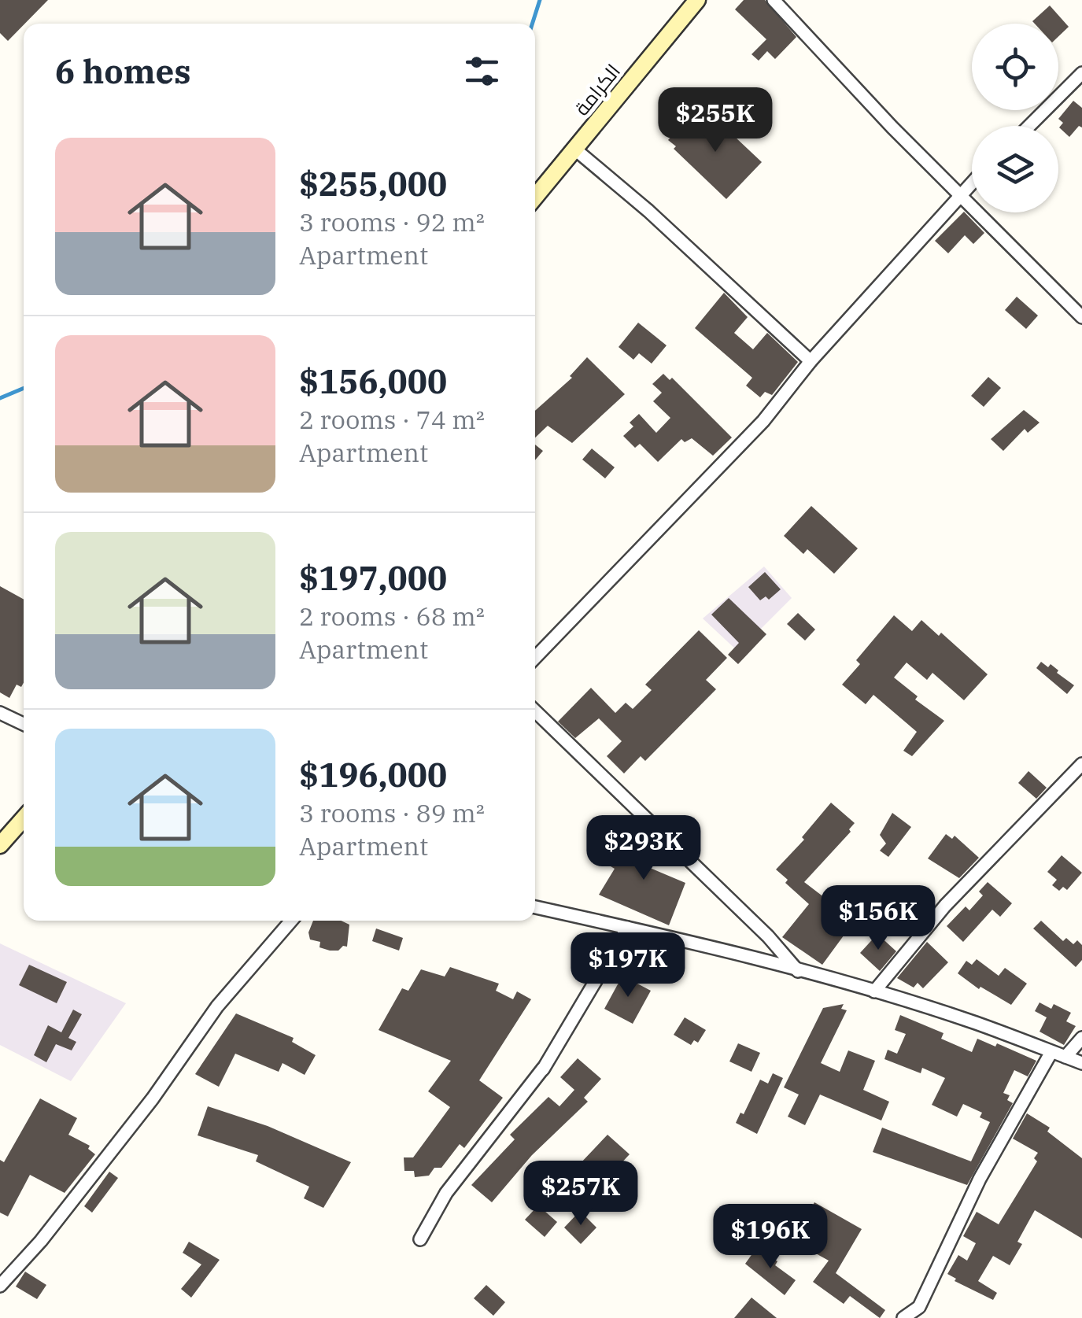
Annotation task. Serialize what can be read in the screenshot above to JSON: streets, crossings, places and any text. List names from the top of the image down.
{
  "streets": {
    "main road": ["الكرامة"]
  },
  "page": {
    "heading": "6 homes",
    "price": [
      "$255K",
      "$293K",
      "$156K",
      "$197K",
      "$257K",
      "$196K"
    ],
    "list": [
      {
        "name": "$255,000",
        "note": "3 rooms · 92 m² · Apartment"
      },
      {
        "name": "$156,000",
        "note": "2 rooms · 74 m² · Apartment"
      },
      {
        "name": "$197,000",
        "note": "2 rooms · 68 m² · Apartment"
      },
      {
        "name": "$196,000",
        "note": "3 rooms · 89 m² · Apartment"
      }
    ]
  }
}
